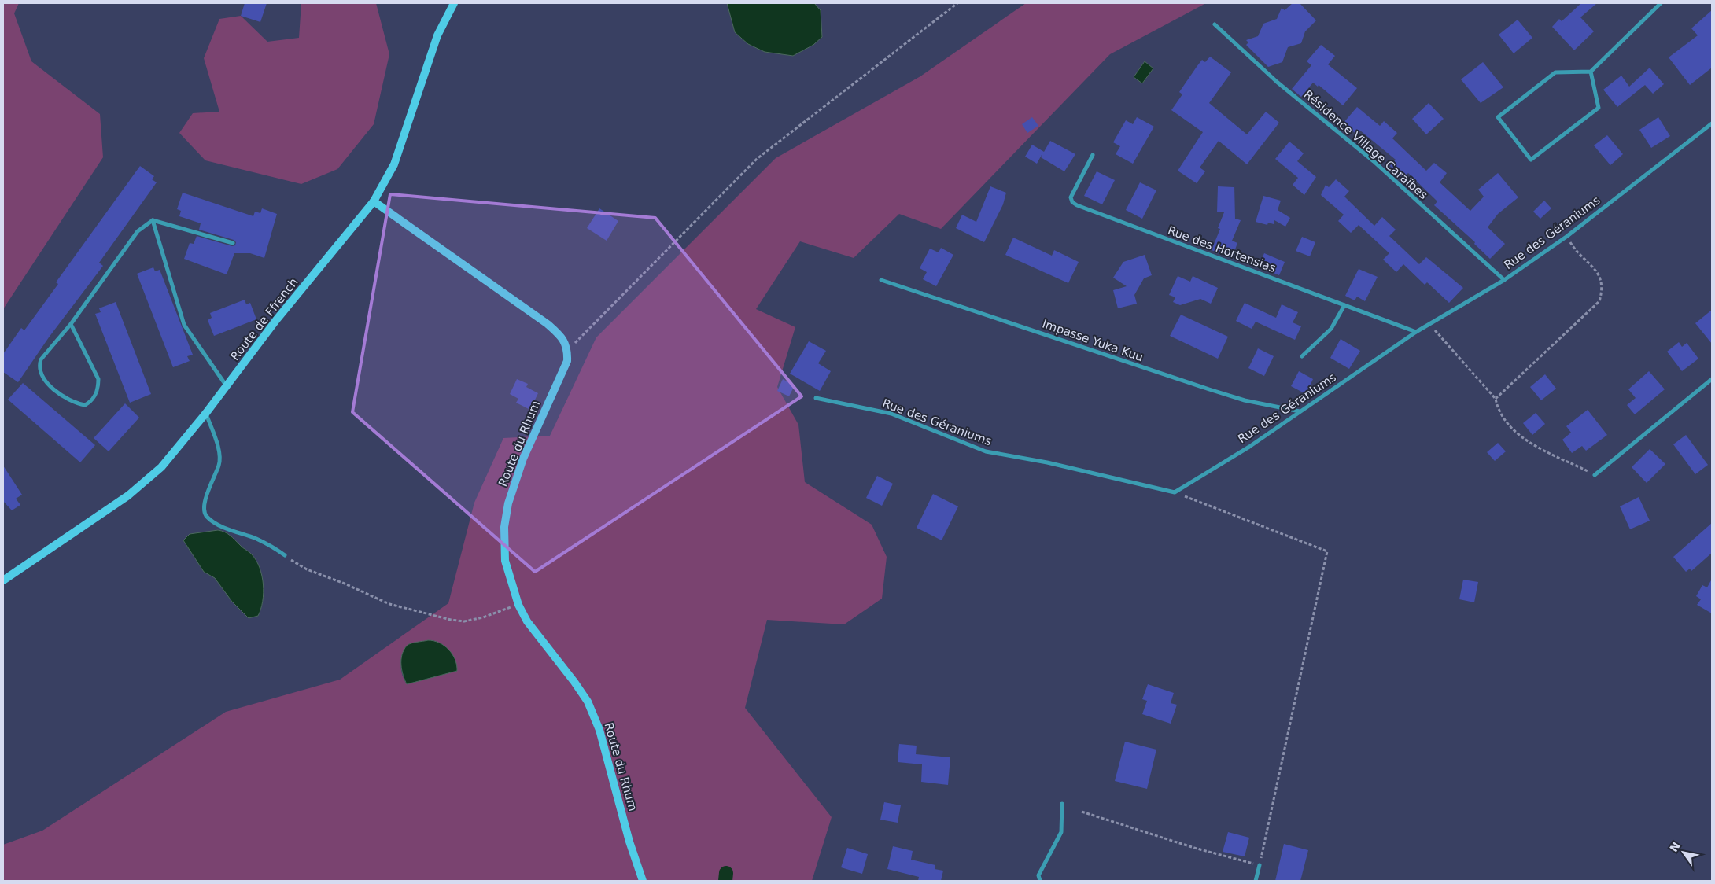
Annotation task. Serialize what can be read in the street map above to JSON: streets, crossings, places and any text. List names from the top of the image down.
{
  "streets": {
    "street": [
      "Résidence Village Caraïbes",
      "Rue des Géraniums",
      "Rue des Hortensias",
      "Route de Ffrench",
      "Impasse Yuka Kuu",
      "Route du Rhum"
    ]
  },
  "crossings": [
    ["Résidence Village Caraïbes", "Rue des Géraniums"],
    ["Rue des Géraniums", "Rue des Hortensias"],
    ["Rue des Géraniums", "Impasse Yuka Kuu"]
  ],
  "north": "top left"
}
